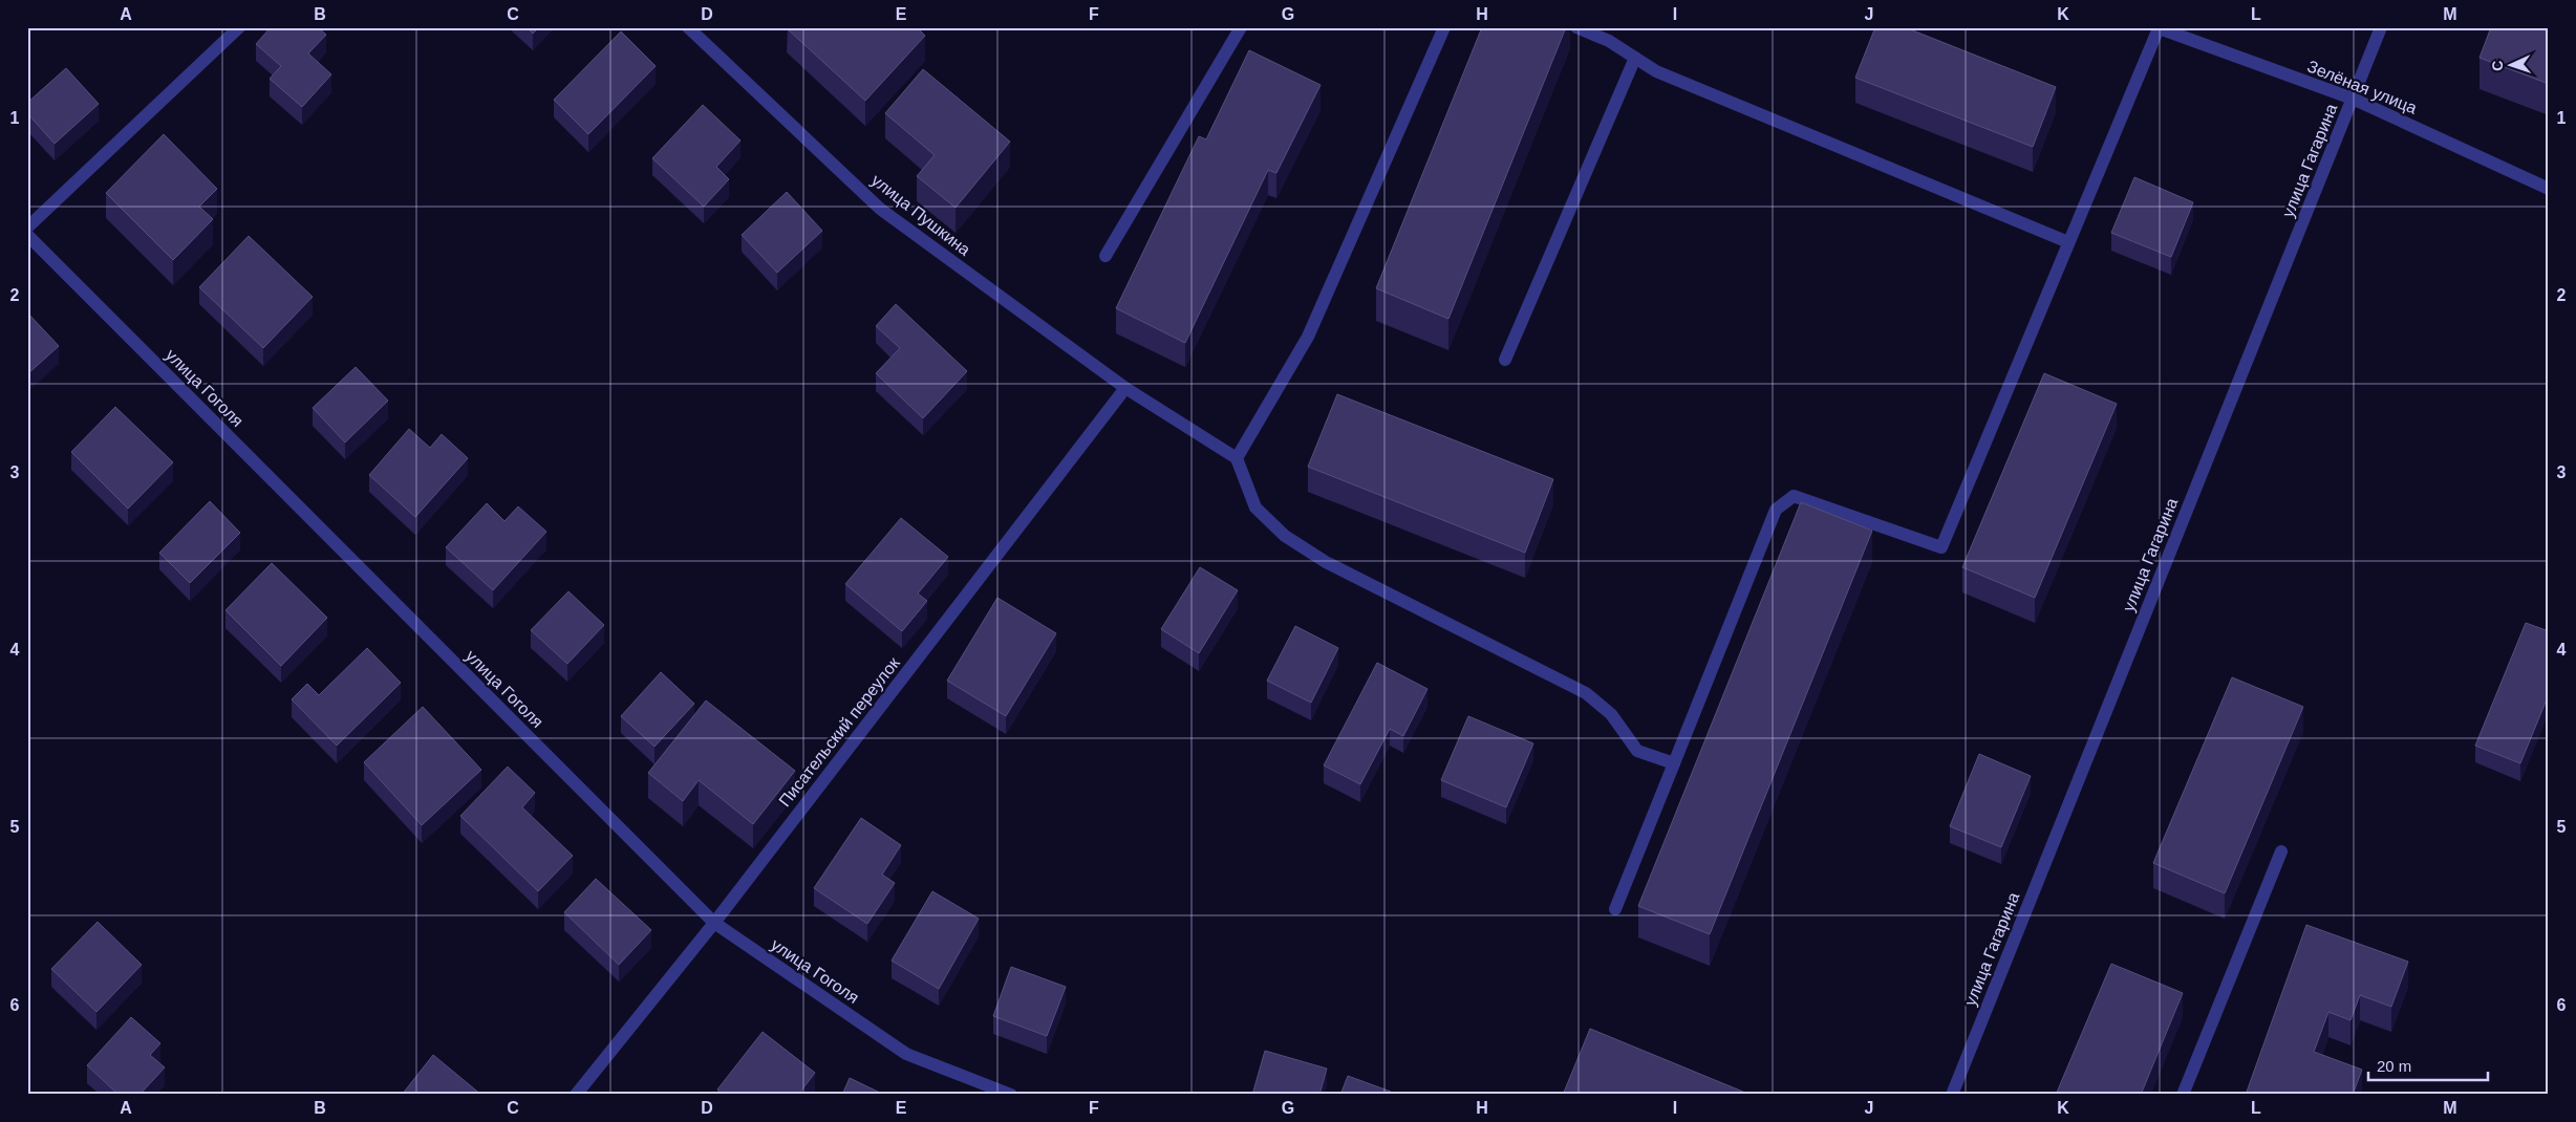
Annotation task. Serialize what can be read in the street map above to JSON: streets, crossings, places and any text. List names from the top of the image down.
{
  "streets": {
    "street": [
      "Зелёная улица",
      "улица Гагарина",
      "улица Пушкина",
      "улица Гоголя",
      "Писательский переулок"
    ]
  },
  "crossings": [
    ["Зелёная улица", "улица Гагарина"],
    ["улица Пушкина", "Писательский переулок"],
    ["улица Гоголя", "Писательский переулок"]
  ],
  "scale_bar": "20 m",
  "north": "left",
  "grid": {
    "columns": [
      "A",
      "B",
      "C",
      "D",
      "E",
      "F",
      "G",
      "H",
      "I",
      "J",
      "K",
      "L",
      "M"
    ],
    "rows": [
      "1",
      "2",
      "3",
      "4",
      "5",
      "6"
    ]
  }
}
